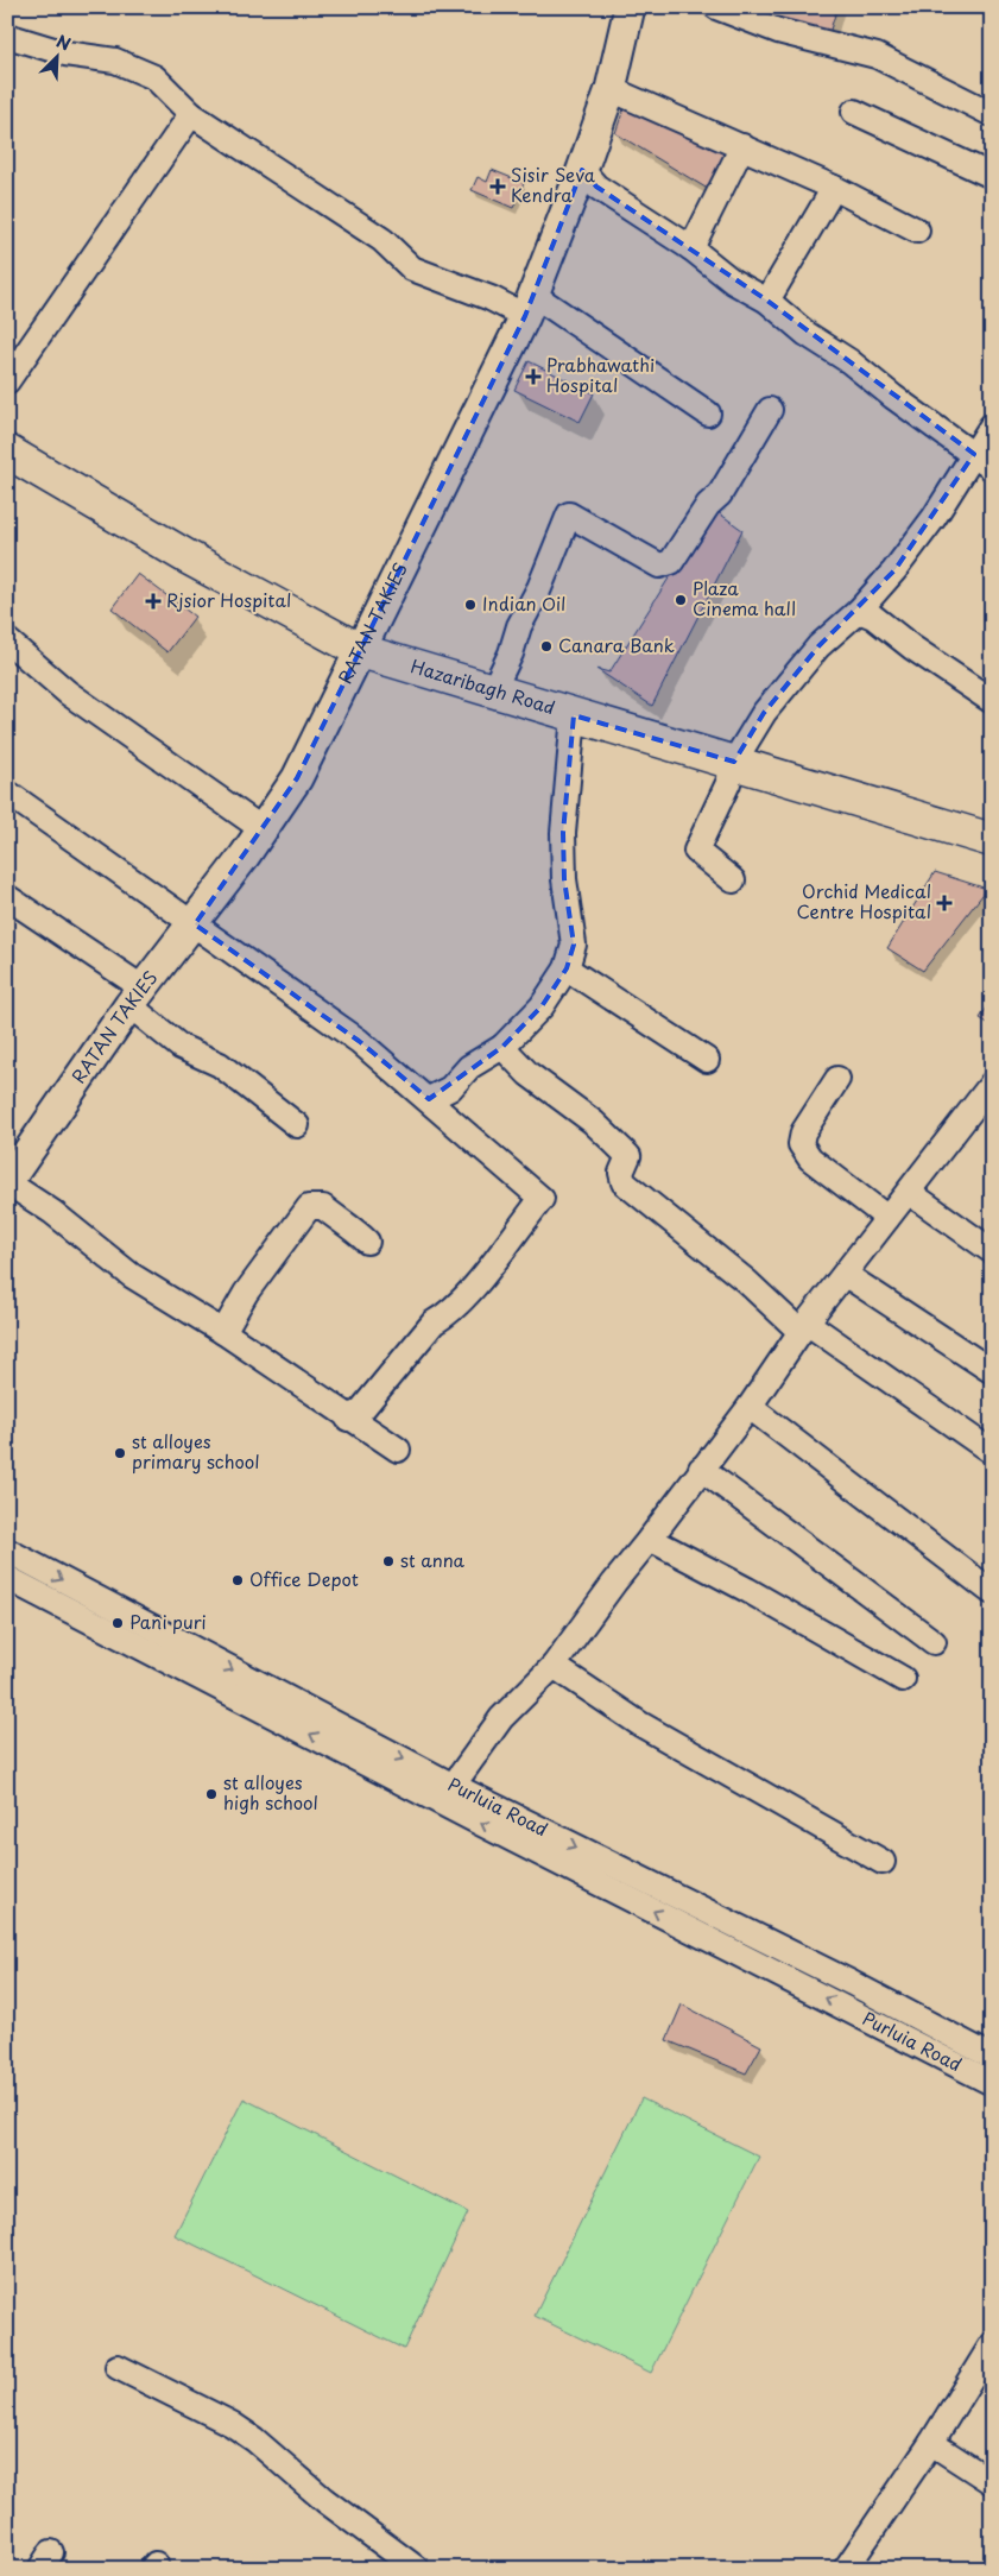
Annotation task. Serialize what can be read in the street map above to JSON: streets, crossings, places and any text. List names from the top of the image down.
{
  "streets": {
    "main road": ["Hazaribagh Road"],
    "street": ["RATAN TAKIES", "Purluia Road"]
  },
  "crossings": [
    ["RATAN TAKIES", "Hazaribagh Road"]
  ],
  "places": {
    "health": [
      "Sisir Seva Kendra",
      "Prabhawathi Hospital",
      "Rjsior Hospital",
      "Orchid Medical Centre Hospital"
    ],
    "other": [
      "Plaza Cinema hall",
      "Indian Oil",
      "Canara Bank",
      "st alloyes primary school",
      "st anna",
      "Office Depot",
      "Pani puri",
      "st alloyes high school"
    ]
  },
  "north": "top right"
}
